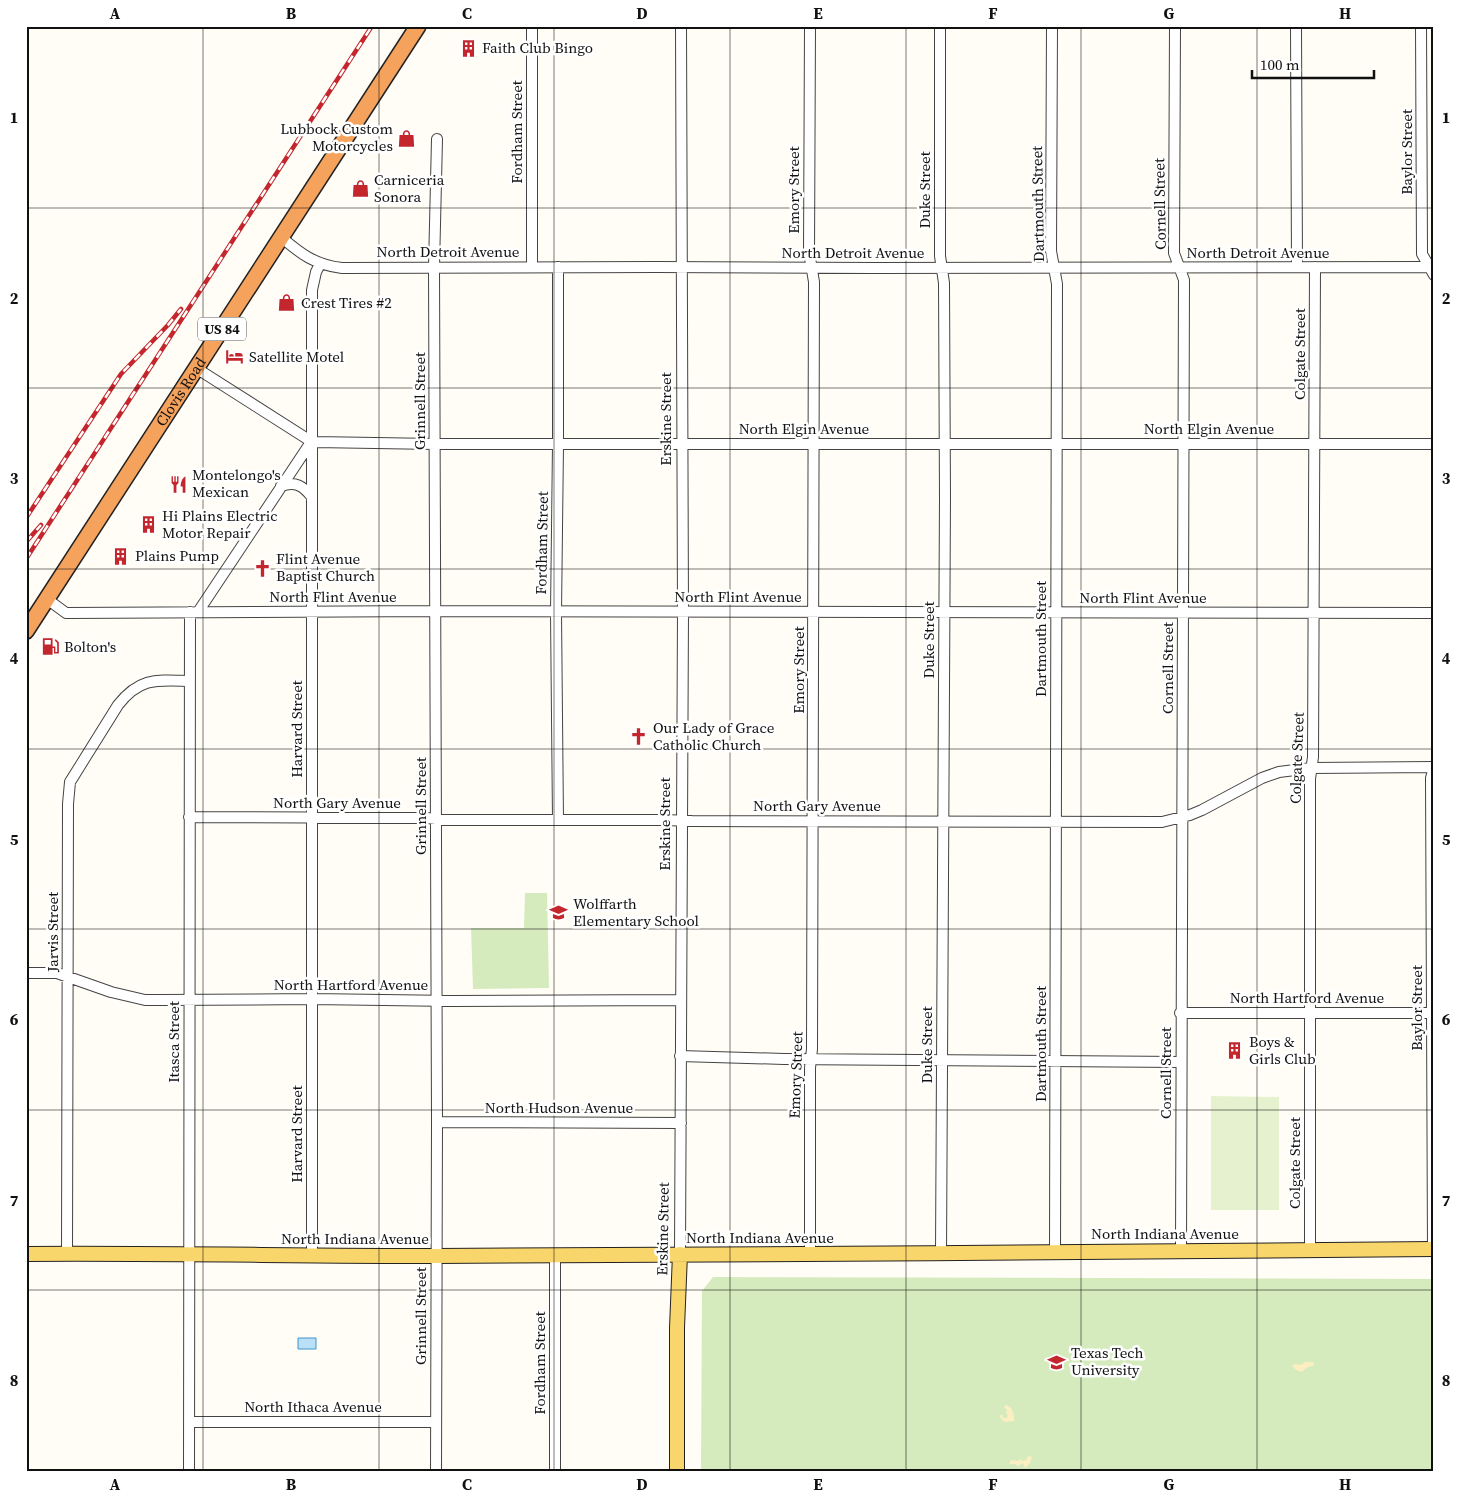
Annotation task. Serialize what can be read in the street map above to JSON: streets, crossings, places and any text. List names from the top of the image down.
{
  "streets": {
    "highway": ["US 84", "Clovis Road"],
    "main road": ["Erskine Street", "North Indiana Avenue"],
    "street": [
      "Fordham Street",
      "Baylor Street",
      "Emory Street",
      "Duke Street",
      "Dartmouth Street",
      "Cornell Street",
      "North Detroit Avenue",
      "Colgate Street",
      "Grinnell Street",
      "North Elgin Avenue",
      "North Flint Avenue",
      "Harvard Street",
      "North Gary Avenue",
      "Jarvis Street",
      "North Hartford Avenue",
      "Itasca Street",
      "North Hudson Avenue",
      "North Ithaca Avenue"
    ]
  },
  "crossings": [
    ["Fordham Street", "North Detroit Avenue"],
    ["Fordham Street", "North Elgin Avenue"],
    ["Fordham Street", "North Flint Avenue"],
    ["Fordham Street", "North Gary Avenue"],
    ["Fordham Street", "North Indiana Avenue"],
    ["Baylor Street", "North Detroit Avenue"],
    ["Baylor Street", "North Gary Avenue"],
    ["Baylor Street", "North Hartford Avenue"],
    ["Baylor Street", "North Indiana Avenue"],
    ["Emory Street", "North Detroit Avenue"],
    ["Emory Street", "North Elgin Avenue"],
    ["Emory Street", "North Flint Avenue"],
    ["Emory Street", "North Gary Avenue"],
    ["Emory Street", "North Indiana Avenue"],
    ["Duke Street", "North Detroit Avenue"],
    ["Duke Street", "North Elgin Avenue"],
    ["Duke Street", "North Flint Avenue"],
    ["Duke Street", "North Gary Avenue"],
    ["Duke Street", "North Indiana Avenue"],
    ["Dartmouth Street", "North Detroit Avenue"],
    ["Dartmouth Street", "North Elgin Avenue"],
    ["Dartmouth Street", "North Flint Avenue"],
    ["Dartmouth Street", "North Gary Avenue"],
    ["Dartmouth Street", "North Indiana Avenue"],
    ["Cornell Street", "North Detroit Avenue"],
    ["Cornell Street", "North Elgin Avenue"],
    ["Cornell Street", "North Flint Avenue"],
    ["Cornell Street", "North Gary Avenue"],
    ["Cornell Street", "North Hartford Avenue"],
    ["Cornell Street", "North Indiana Avenue"],
    ["North Detroit Avenue", "Colgate Street"],
    ["North Detroit Avenue", "Clovis Road"],
    ["North Detroit Avenue", "Grinnell Street"],
    ["North Detroit Avenue", "Erskine Street"],
    ["North Detroit Avenue", "Harvard Street"],
    ["Colgate Street", "North Elgin Avenue"],
    ["Colgate Street", "North Flint Avenue"],
    ["Colgate Street", "North Gary Avenue"],
    ["Colgate Street", "North Hartford Avenue"],
    ["Colgate Street", "North Indiana Avenue"],
    ["Clovis Road", "North Elgin Avenue"],
    ["Clovis Road", "North Flint Avenue"],
    ["Grinnell Street", "North Elgin Avenue"],
    ["Grinnell Street", "North Flint Avenue"],
    ["Grinnell Street", "North Gary Avenue"],
    ["Grinnell Street", "North Hartford Avenue"],
    ["Grinnell Street", "North Hudson Avenue"],
    ["Grinnell Street", "North Indiana Avenue"],
    ["Grinnell Street", "North Ithaca Avenue"],
    ["Erskine Street", "North Elgin Avenue"],
    ["Erskine Street", "North Flint Avenue"],
    ["Erskine Street", "North Gary Avenue"],
    ["Erskine Street", "North Hartford Avenue"],
    ["Erskine Street", "North Hudson Avenue"],
    ["Erskine Street", "North Indiana Avenue"],
    ["North Elgin Avenue", "Harvard Street"],
    ["North Flint Avenue", "Harvard Street"],
    ["North Flint Avenue", "Itasca Street"],
    ["Harvard Street", "North Gary Avenue"],
    ["Harvard Street", "North Hartford Avenue"],
    ["Harvard Street", "North Indiana Avenue"],
    ["North Gary Avenue", "Itasca Street"],
    ["Jarvis Street", "North Hartford Avenue"],
    ["Jarvis Street", "Itasca Street"],
    ["Jarvis Street", "North Indiana Avenue"],
    ["North Hartford Avenue", "Itasca Street"],
    ["Itasca Street", "North Indiana Avenue"],
    ["Itasca Street", "North Ithaca Avenue"]
  ],
  "places": {
    "building": [
      "Faith Club Bingo",
      "Hi Plains Electric Motor Repair",
      "Plains Pump",
      "Boys & Girls Club"
    ],
    "shop": ["Lubbock Custom Motorcycles", "Carniceria Sonora", "Crest Tires #2"],
    "hotel": ["Satellite Motel"],
    "restaurant": ["Montelongo's Mexican"],
    "church": ["Flint Avenue Baptist Church", "Our Lady of Grace Catholic Church"],
    "fuel station": ["Bolton's"],
    "school or university": ["Wolffarth Elementary School", "Texas Tech University"]
  },
  "scale_bar": "100 m",
  "grid": {
    "columns": [
      "A",
      "B",
      "C",
      "D",
      "E",
      "F",
      "G",
      "H"
    ],
    "rows": [
      "1",
      "2",
      "3",
      "4",
      "5",
      "6",
      "7",
      "8"
    ]
  }
}
